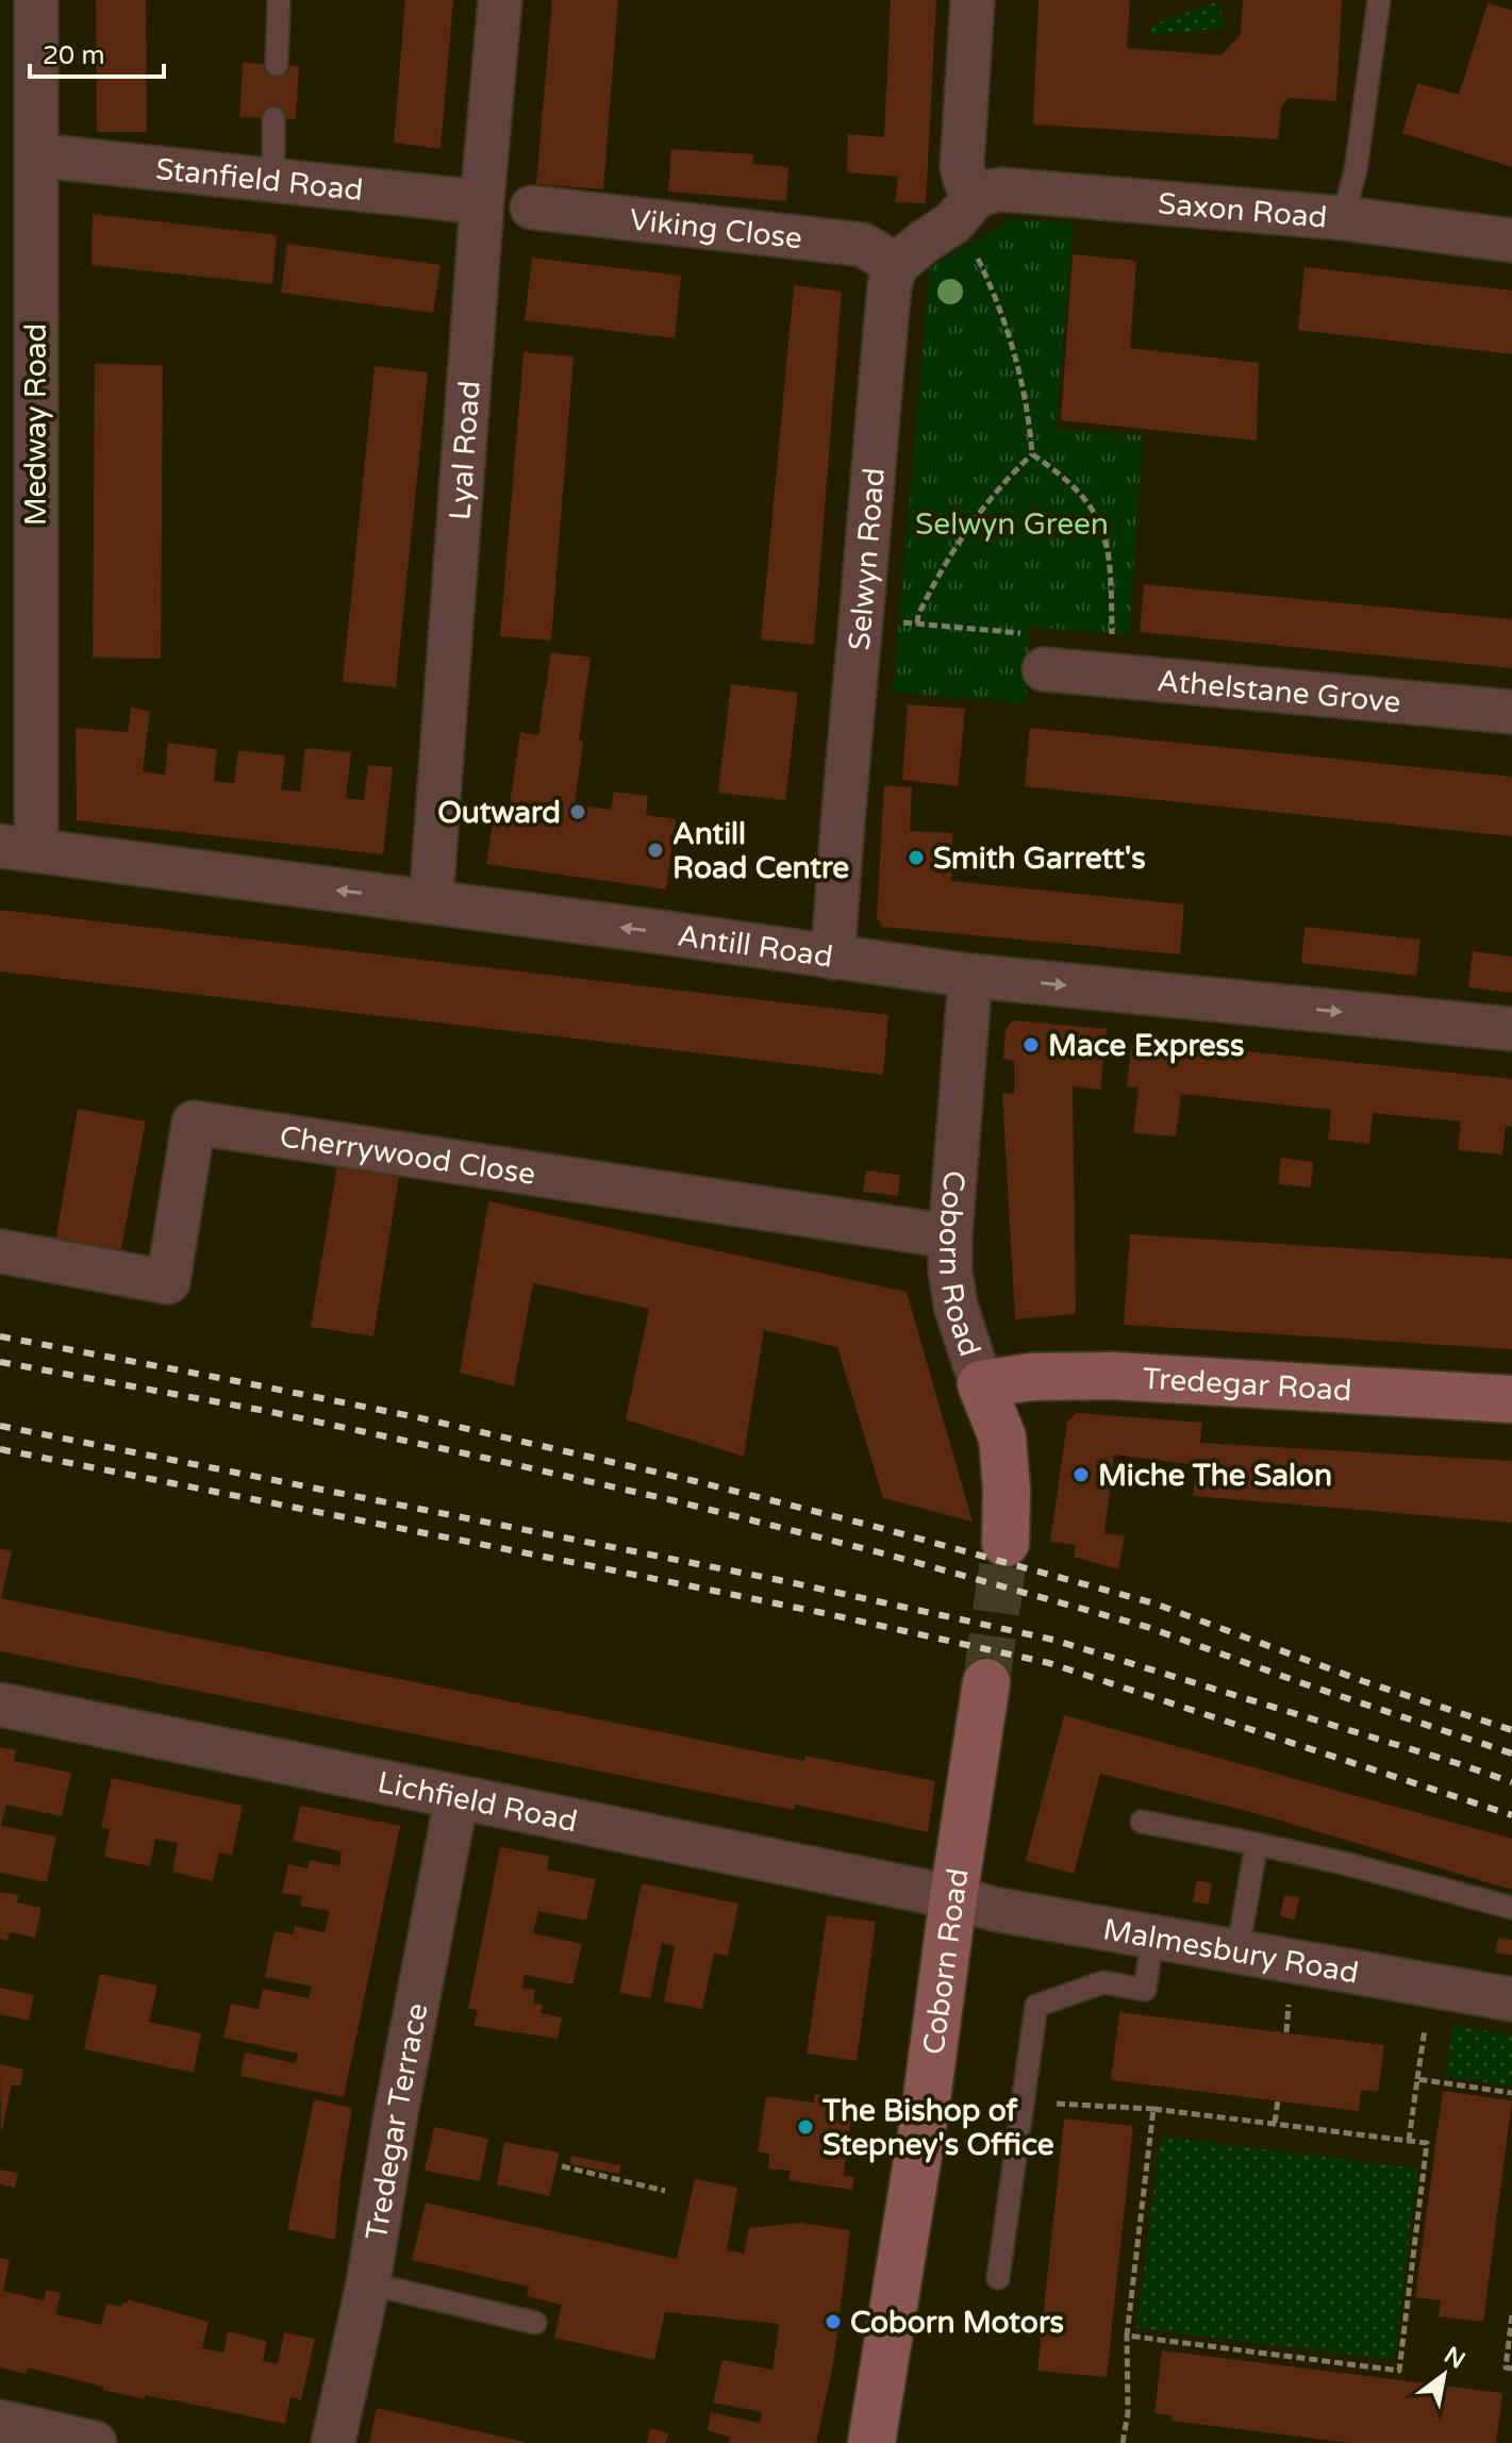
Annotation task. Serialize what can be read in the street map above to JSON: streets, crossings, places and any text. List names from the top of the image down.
{
  "streets": {
    "street": [
      "Stanfield Road",
      "Saxon Road",
      "Viking Close",
      "Medway Road",
      "Lyal Road",
      "Selwyn Road",
      "Athelstane Grove",
      "Antill Road",
      "Cherrywood Close",
      "Coborn Road",
      "Tredegar Road",
      "Lichfield Road",
      "Malmesbury Road",
      "Tredegar Terrace"
    ]
  },
  "crossings": [
    ["Stanfield Road", "Medway Road"],
    ["Stanfield Road", "Lyal Road"],
    ["Viking Close", "Selwyn Road"],
    ["Medway Road", "Antill Road"],
    ["Lyal Road", "Antill Road"],
    ["Selwyn Road", "Antill Road"],
    ["Antill Road", "Coborn Road"],
    ["Cherrywood Close", "Coborn Road"],
    ["Coborn Road", "Tredegar Road"],
    ["Coborn Road", "Lichfield Road"],
    ["Coborn Road", "Malmesbury Road"],
    ["Lichfield Road", "Malmesbury Road"],
    ["Lichfield Road", "Tredegar Terrace"]
  ],
  "parks": ["Selwyn Green"],
  "places": [
    "Outward",
    "Antill Road Centre",
    "Smith Garrett's",
    "Mace Express",
    "Miche The Salon",
    "The Bishop of Stepney's Office",
    "Coborn Motors"
  ],
  "scale_bar": "20 m",
  "north": "top right"
}
